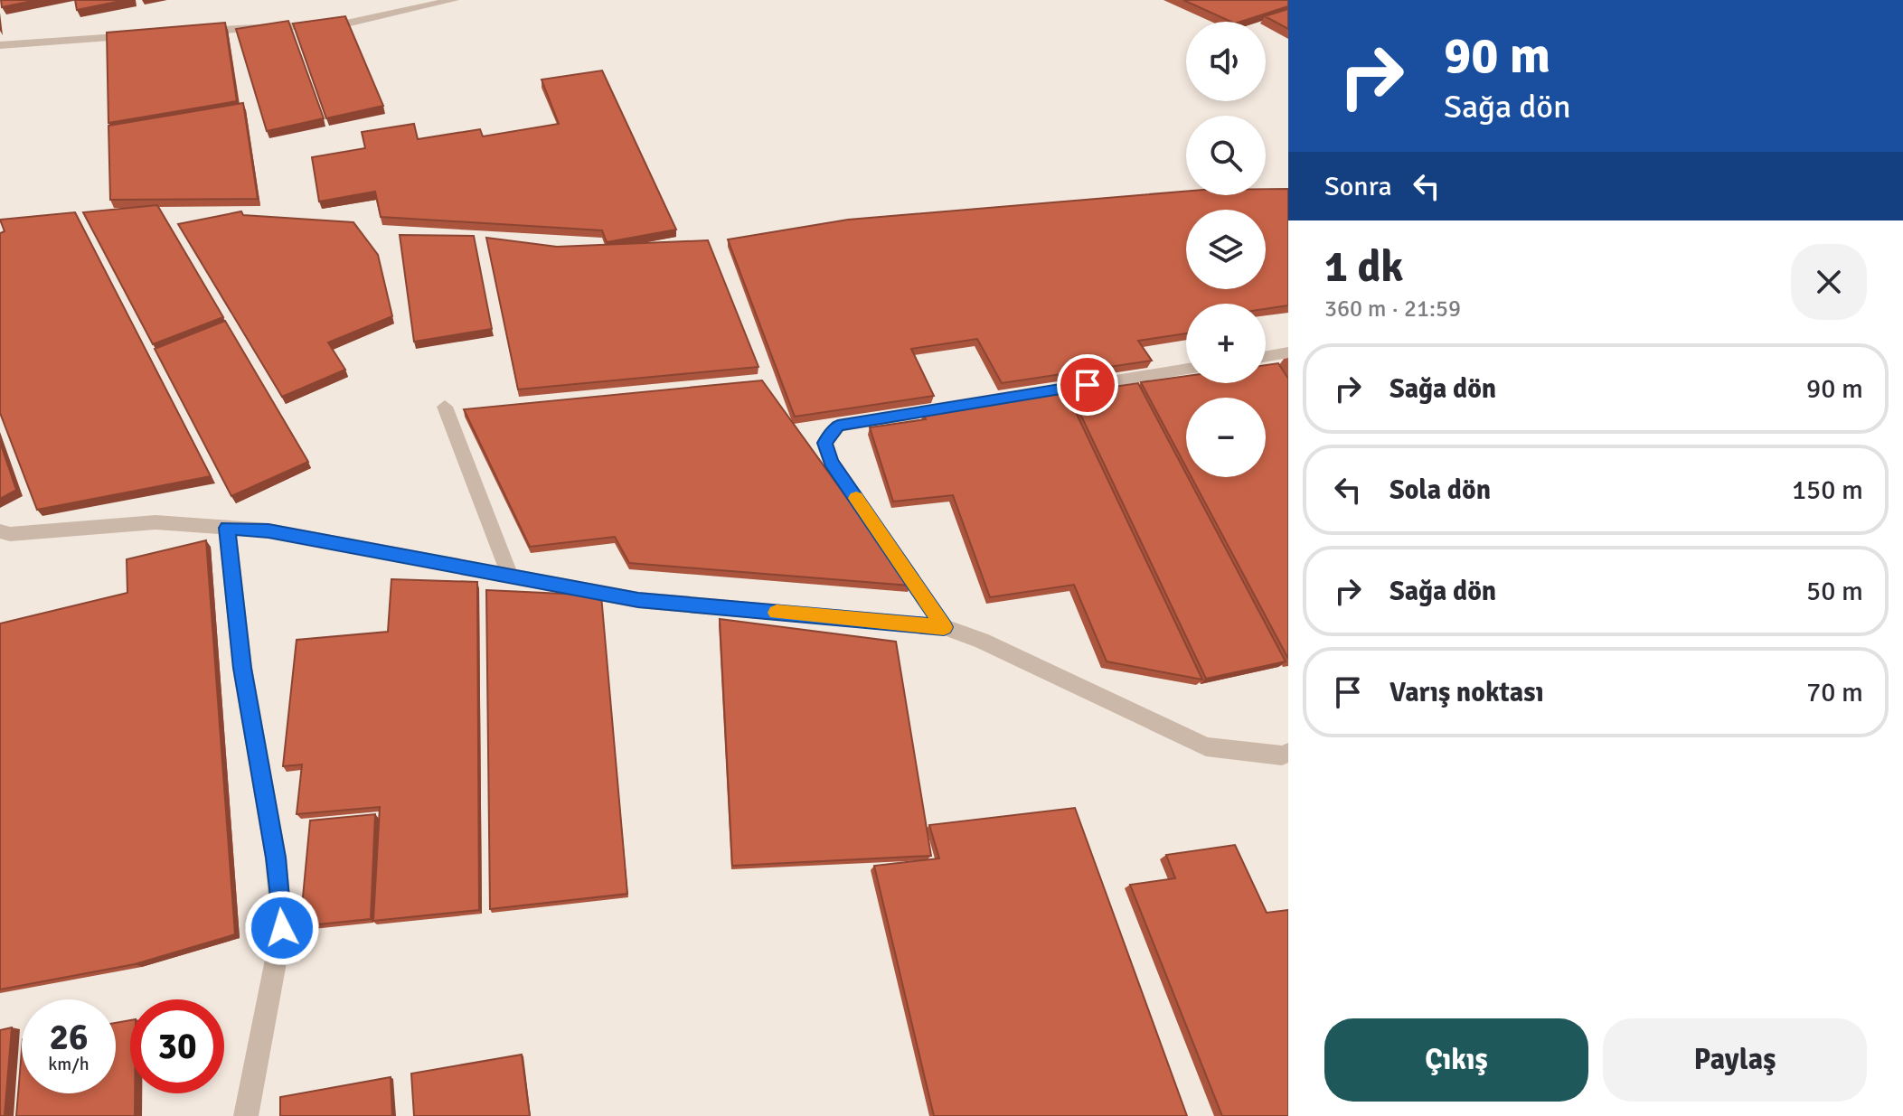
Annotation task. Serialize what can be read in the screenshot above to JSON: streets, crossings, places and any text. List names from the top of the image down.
{
  "page": {
    "turn": ["90 m", "Sağa dön"],
    "map_buttons": ["+", "−"],
    "then": "Sonra",
    "heading": ["1 dk", "360 m · 21:59"],
    "list": [
      {
        "name": "Sağa dön",
        "value": "90 m"
      },
      {
        "name": "Sola dön",
        "value": "150 m"
      },
      {
        "name": "Sağa dön",
        "value": "50 m"
      },
      {
        "name": "Varış noktası",
        "value": "70 m"
      }
    ],
    "speed": "26 km/h",
    "limit": "30",
    "buttons": ["Çıkış", "Paylaş"]
  }
}
